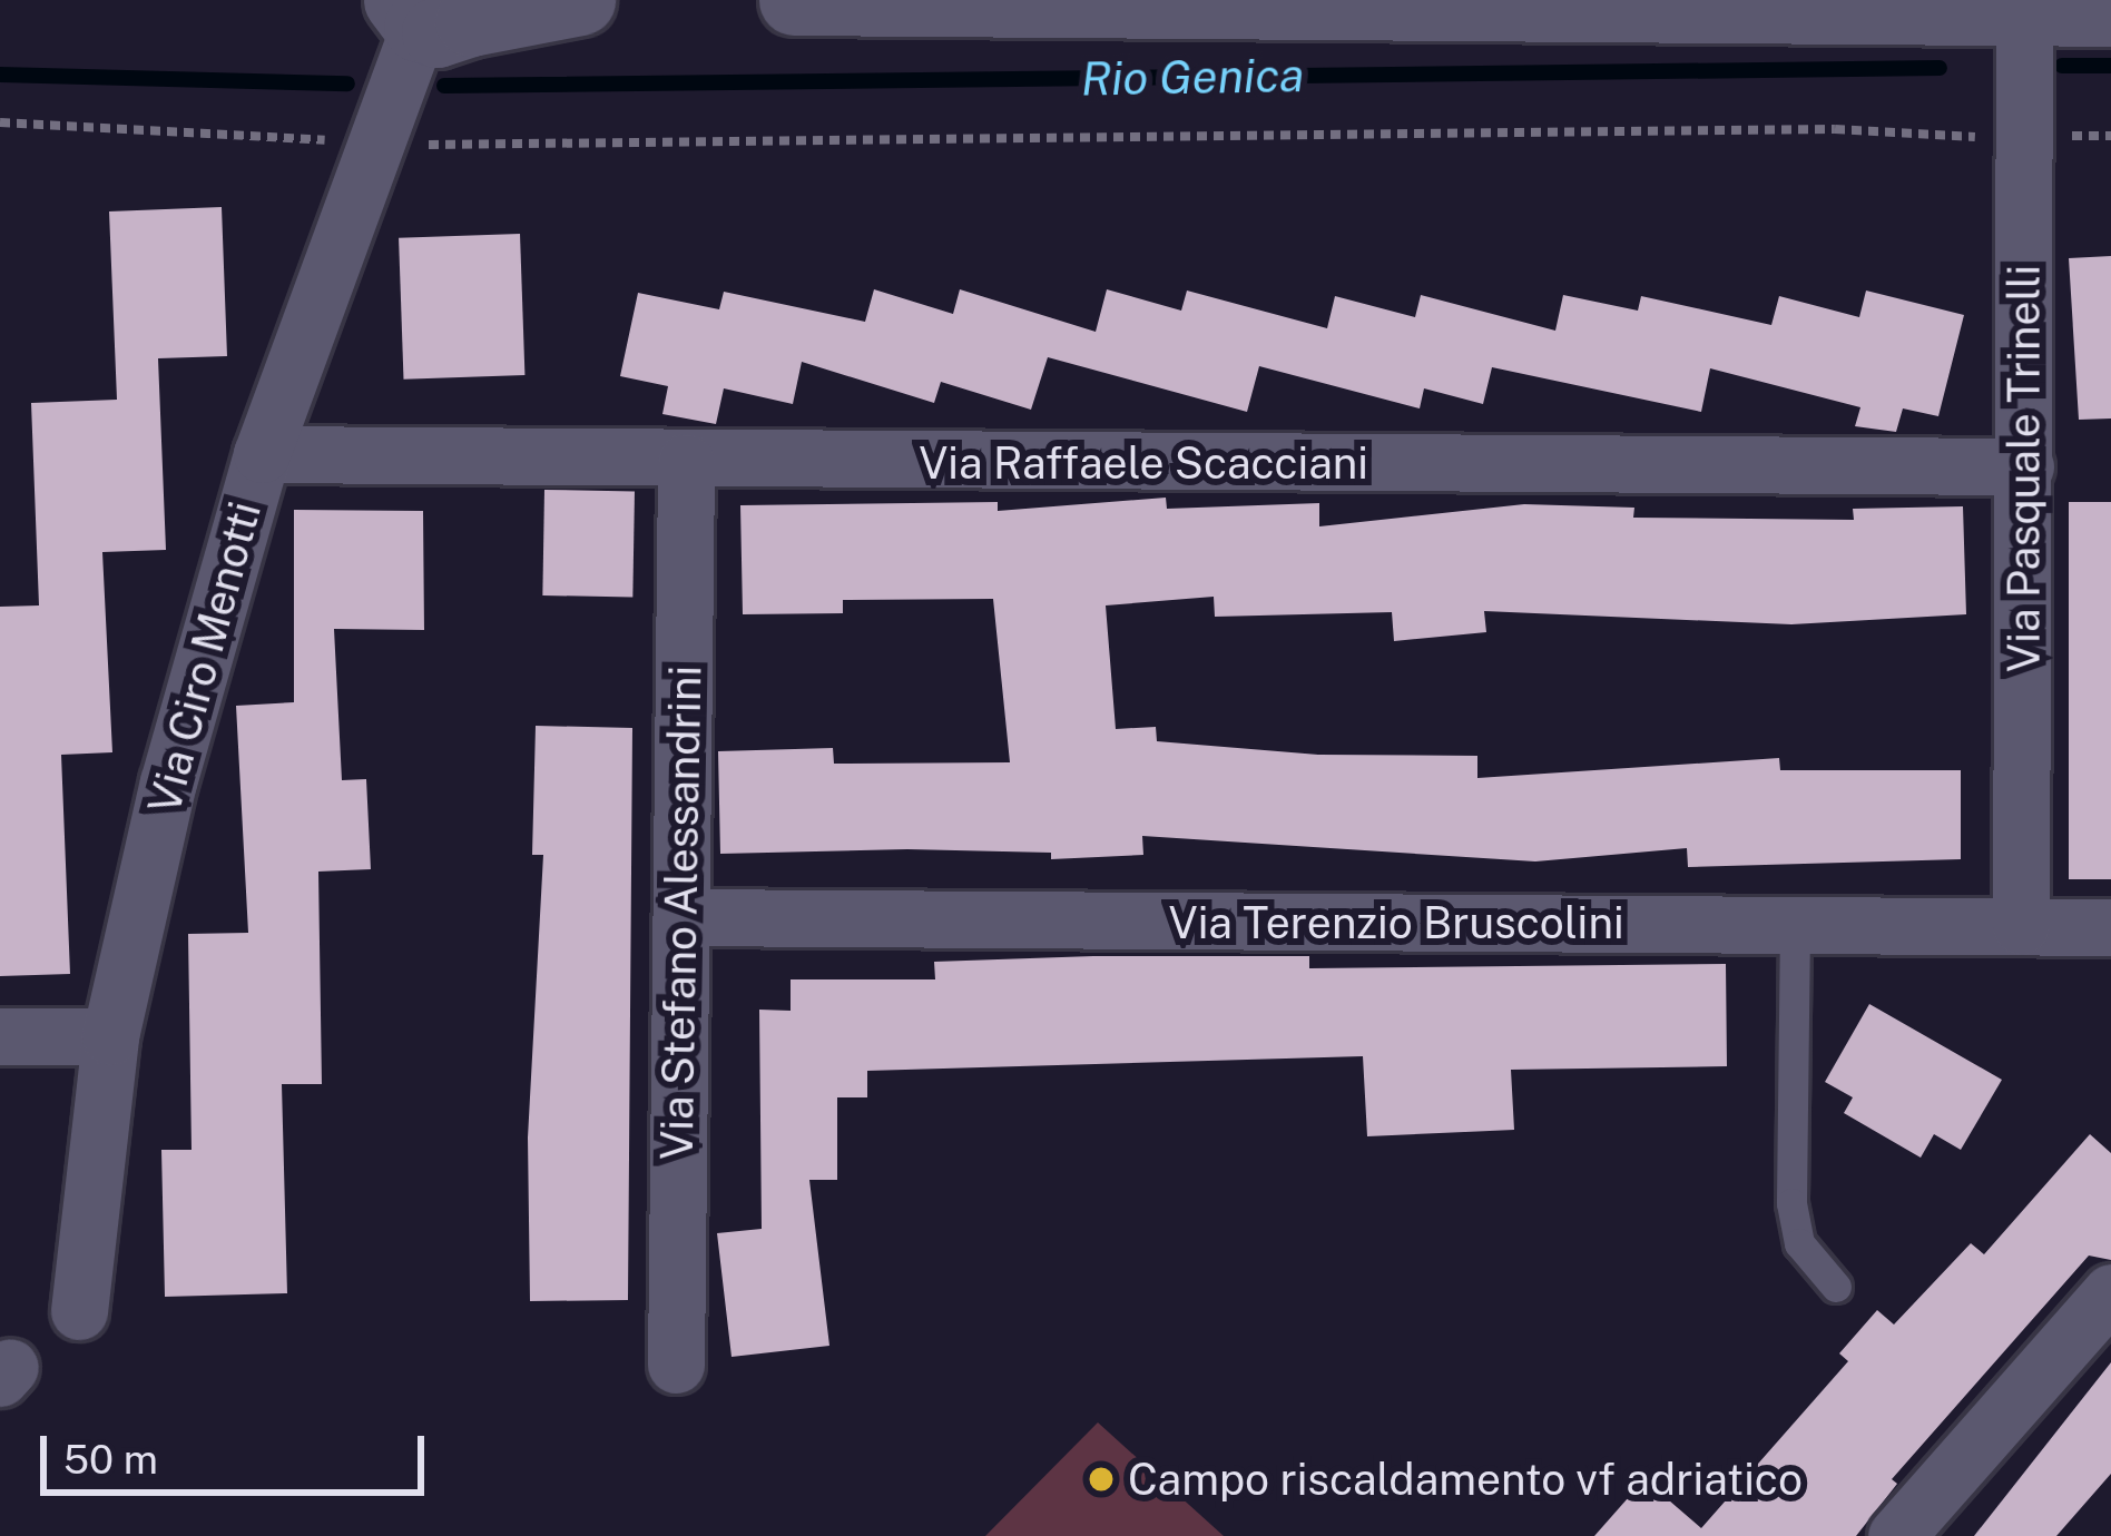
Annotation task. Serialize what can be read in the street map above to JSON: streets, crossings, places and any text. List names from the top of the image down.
{
  "streets": {
    "street": [
      "Via Raffaele Scacciani",
      "Via Pasquale Trinelli",
      "Via Ciro Menotti",
      "Via Stefano Alessandrini",
      "Via Terenzio Bruscolini"
    ]
  },
  "crossings": [
    ["Via Raffaele Scacciani", "Via Pasquale Trinelli"],
    ["Via Raffaele Scacciani", "Via Ciro Menotti"],
    ["Via Raffaele Scacciani", "Via Stefano Alessandrini"],
    ["Via Pasquale Trinelli", "Via Terenzio Bruscolini"],
    ["Via Stefano Alessandrini", "Via Terenzio Bruscolini"]
  ],
  "water": ["Rio Genica"],
  "places": ["Campo riscaldamento vf adriatico"],
  "scale_bar": "50 m"
}
